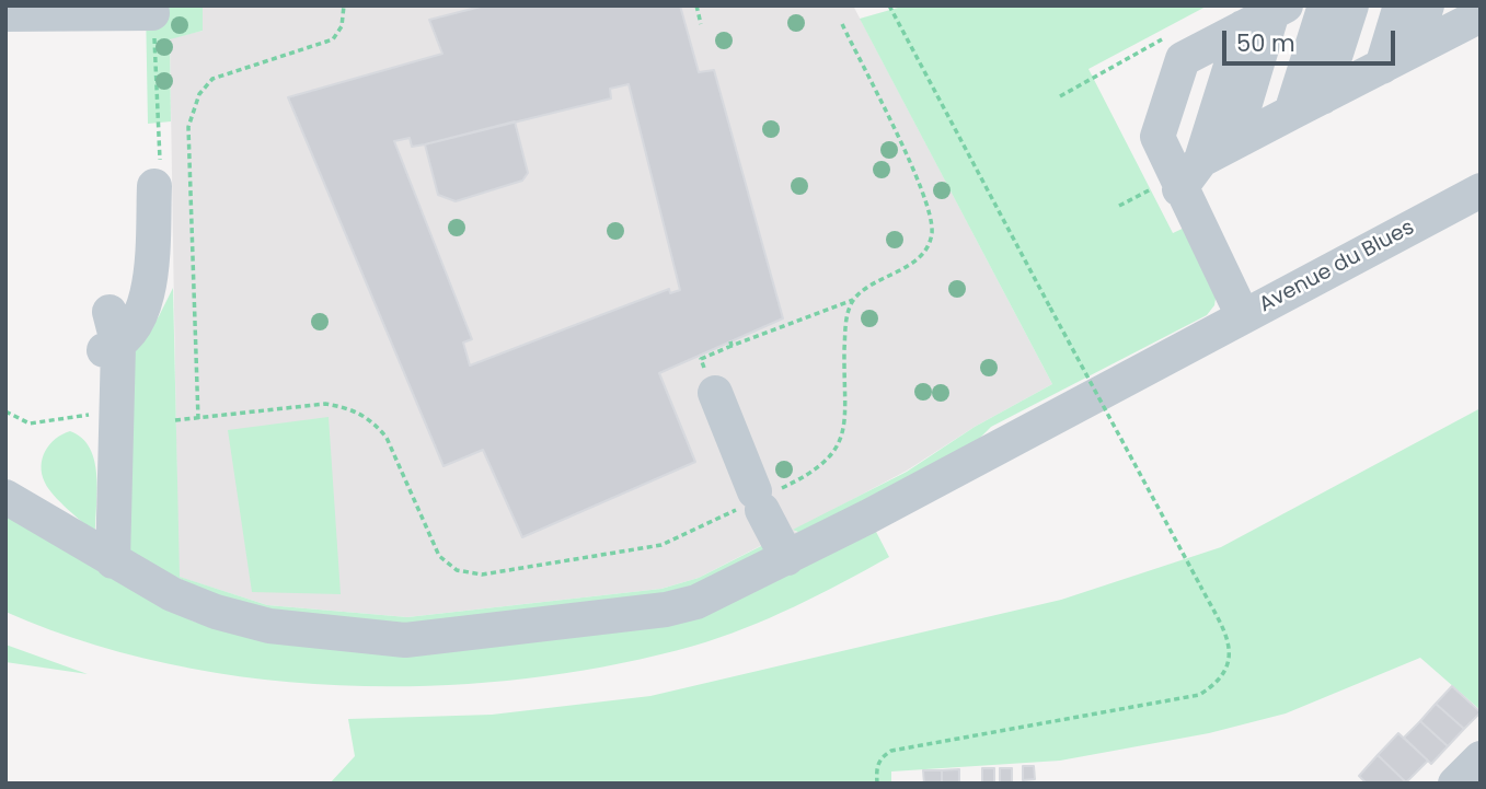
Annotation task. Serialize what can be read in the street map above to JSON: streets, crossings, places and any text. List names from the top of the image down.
{
  "streets": {
    "street": ["Avenue du Blues"]
  },
  "scale_bar": "50 m"
}
